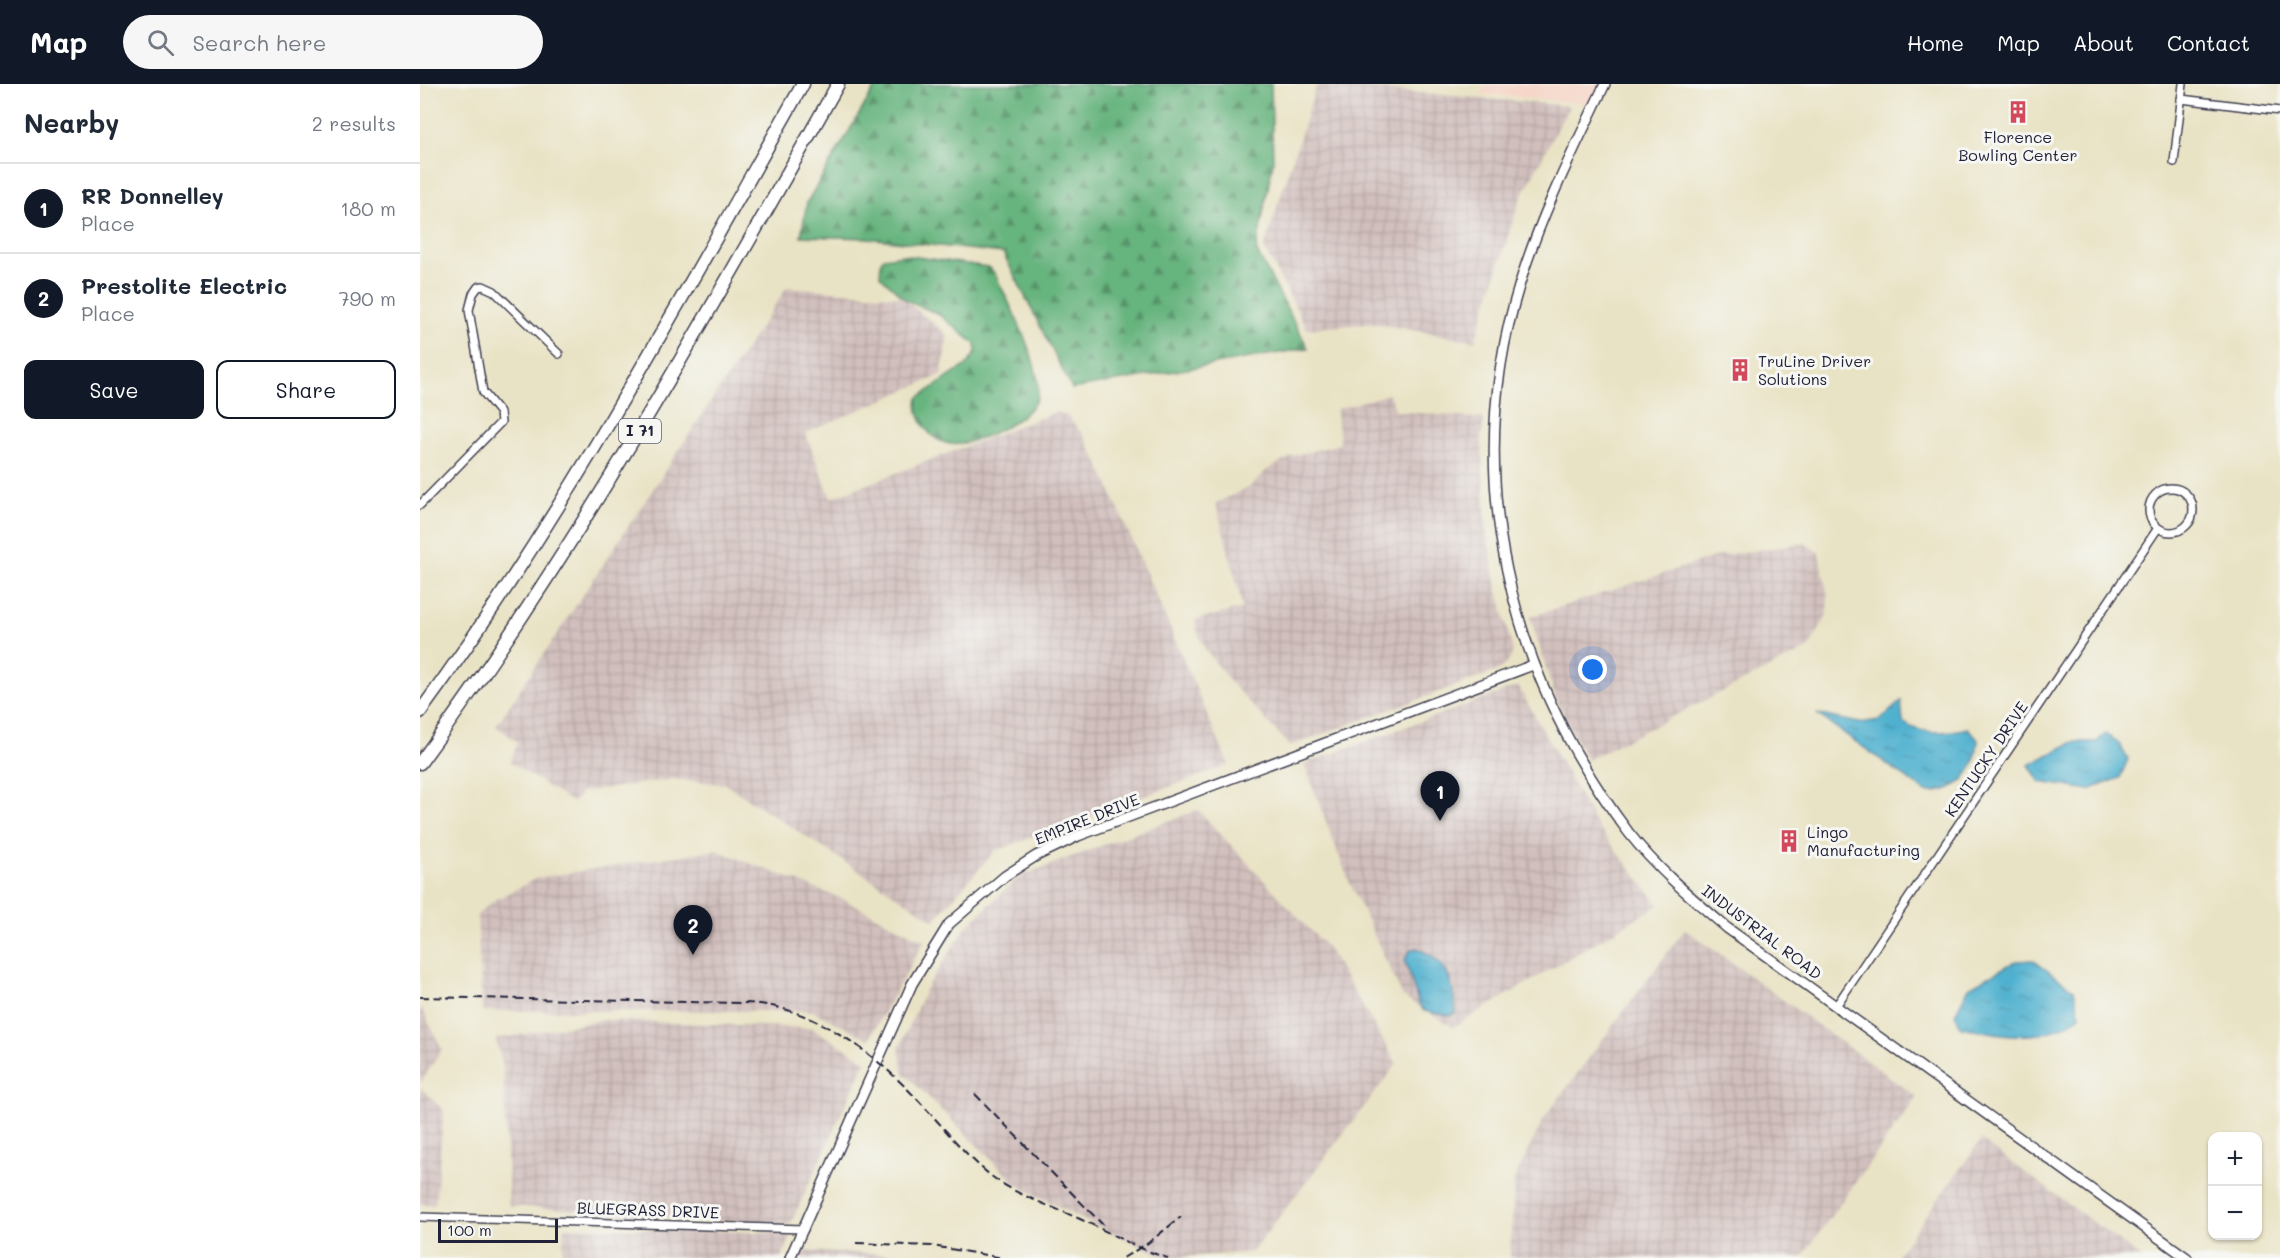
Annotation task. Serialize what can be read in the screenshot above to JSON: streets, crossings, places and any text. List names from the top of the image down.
{
  "streets": {
    "highway": ["I 71"],
    "main road": ["EMPIRE DRIVE", "INDUSTRIAL ROAD"],
    "street": ["KENTUCKY DRIVE", "BLUEGRASS DRIVE"]
  },
  "crossings": [
    ["KENTUCKY DRIVE", "INDUSTRIAL ROAD"],
    ["EMPIRE DRIVE", "INDUSTRIAL ROAD"],
    ["EMPIRE DRIVE", "BLUEGRASS DRIVE"]
  ],
  "places": {
    "building": ["Florence Bowling Center", "TruLine Driver Solutions", "Lingo Manufacturing"]
  },
  "scale_bar": "100 m",
  "page": {
    "header": "Map",
    "search": "Search here",
    "nav": [
      "Home",
      "Map",
      "About",
      "Contact"
    ],
    "heading": ["Nearby", "2 results"],
    "list": [
      {
        "mark": "1",
        "name": "RR Donnelley",
        "note": "Place",
        "value": "180 m"
      },
      {
        "mark": "2",
        "name": "Prestolite Electric",
        "note": "Place",
        "value": "790 m"
      }
    ],
    "buttons": ["Save", "Share"],
    "pins": ["1", "2"],
    "map_buttons": ["+", "−"],
    "scale": "100 m"
  }
}
